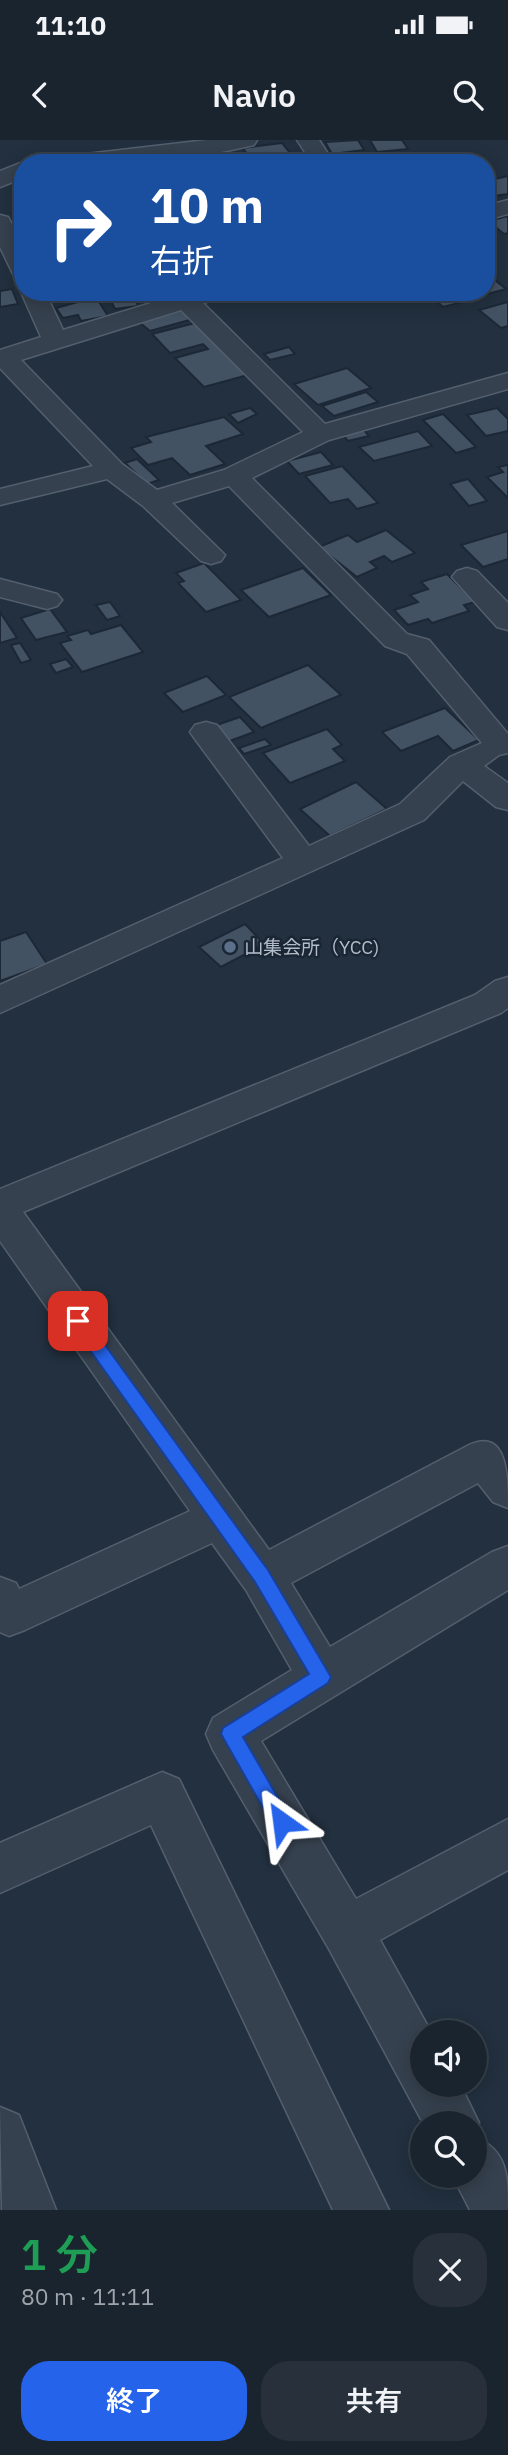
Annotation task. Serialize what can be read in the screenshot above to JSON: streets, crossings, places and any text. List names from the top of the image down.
{
  "places": ["山集会所（YCC)"],
  "page": {
    "status": "11:10",
    "header": "Navio",
    "turn": ["10 m", "右折"],
    "heading": ["1 分", "80 m · 11:11"],
    "buttons": ["終了", "共有"]
  }
}
